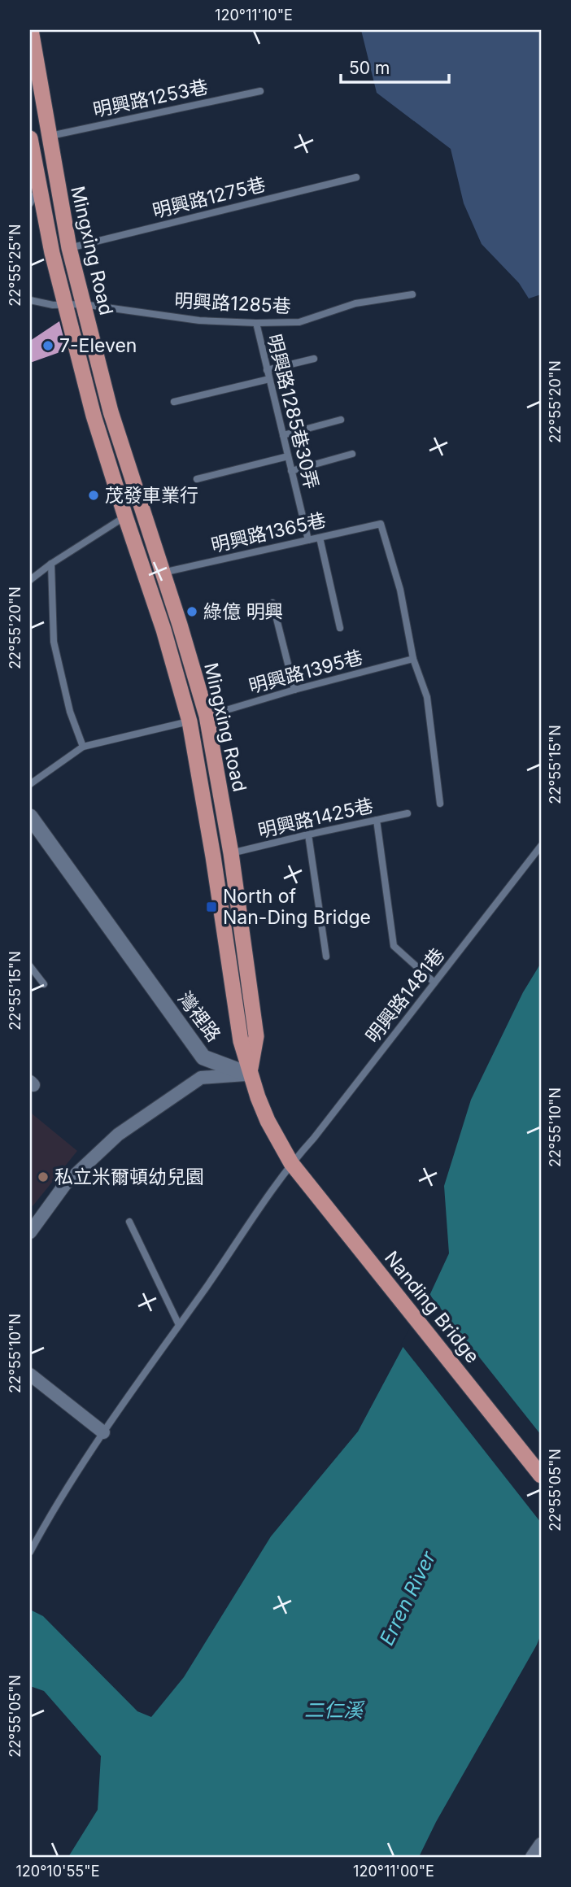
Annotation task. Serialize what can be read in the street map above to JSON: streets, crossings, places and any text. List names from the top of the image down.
{
  "streets": {
    "main road": ["Mingxing Road", "Nanding Bridge"],
    "street": ["灣裡路"],
    "lane": [
      "明興路1253巷",
      "明興路1275巷",
      "明興路1285巷",
      "明興路1285巷30弄",
      "明興路1365巷",
      "明興路1395巷",
      "明興路1425巷",
      "明興路1481巷"
    ]
  },
  "crossings": [
    ["明興路1253巷", "Mingxing Road"],
    ["明興路1275巷", "Mingxing Road"],
    ["Mingxing Road", "明興路1285巷"],
    ["Mingxing Road", "明興路1365巷"],
    ["Mingxing Road", "明興路1395巷"],
    ["Mingxing Road", "明興路1425巷"],
    ["Mingxing Road", "明興路1481巷"],
    ["Mingxing Road", "灣裡路"],
    ["Mingxing Road", "Nanding Bridge"],
    ["明興路1285巷", "明興路1285巷30弄"],
    ["明興路1285巷30弄", "明興路1365巷"],
    ["明興路1365巷", "明興路1395巷"],
    ["明興路1481巷", "Nanding Bridge"]
  ],
  "water": ["Erren River", "二仁溪"],
  "places": {
    "other": [
      "7-Eleven",
      "茂發車業行",
      "綠億 明興",
      "私立米爾頓幼兒園"
    ],
    "transit": ["North of Nan-Ding Bridge"]
  },
  "scale_bar": "50 m",
  "coordinates": [
    "120°11'10\"E",
    "22°55'25\"N",
    "22°55'20\"N",
    "22°55'15\"N",
    "22°55'10\"N",
    "22°55'05\"N",
    "120°10'55\"E",
    "120°11'00\"E"
  ]
}
